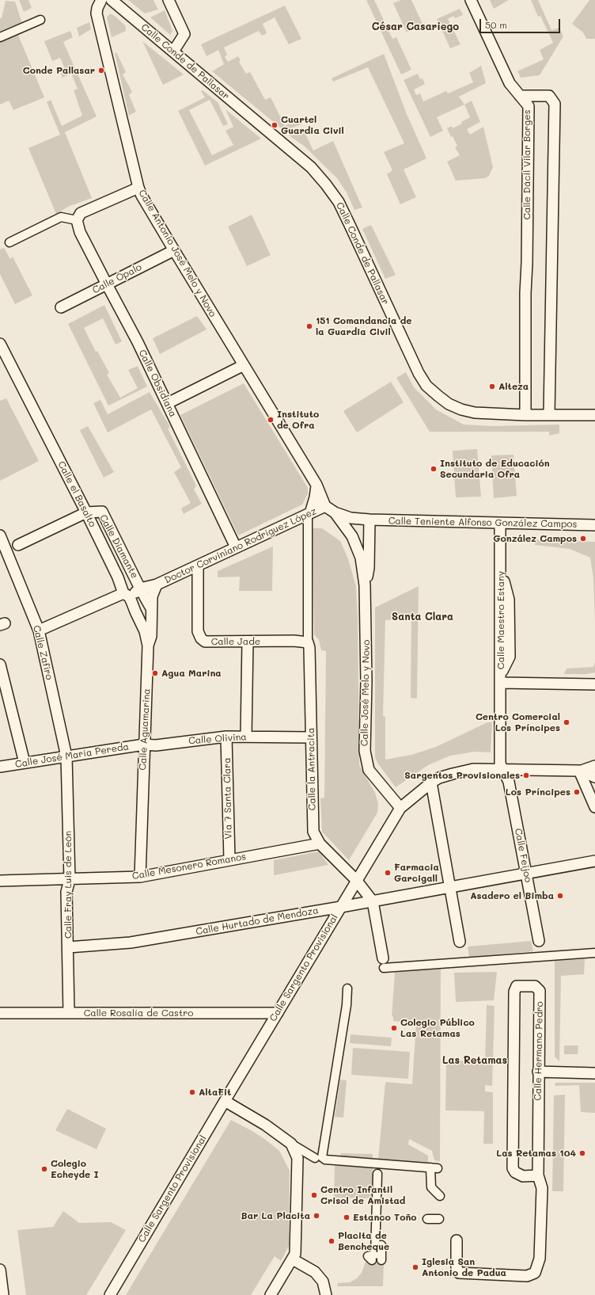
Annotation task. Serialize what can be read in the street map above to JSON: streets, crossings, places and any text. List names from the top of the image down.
{
  "streets": {
    "street": [
      "Calle Conde de Pallasar",
      "Calle Dácil Vilar Borges",
      "Calle Antonio José Melo y Novo",
      "Calle Ópalo",
      "Calle Obsidiana",
      "Calle el Basalto",
      "Calle Teniente Alfonso González Campos",
      "Doctor Corviniano Rodríguez López",
      "Calle Diamante",
      "Calle Maestro Estany",
      "Calle Jade",
      "Calle Zafiro",
      "Calle José Melo y Novo",
      "Calle Aguamarina",
      "Calle Olivina",
      "Calle José María Pereda",
      "Calle la Antracita",
      "Vía 7 Santa Clara",
      "Calle Feijoo",
      "Calle Mesonero Romanos",
      "Calle Fray Luis de León",
      "Calle Hurtado de Mendoza",
      "Calle Sargento Provisional",
      "Calle Rosalía de Castro",
      "Calle Hermano Pedro"
    ]
  },
  "crossings": [
    ["Calle Conde de Pallasar", "Calle Dácil Vilar Borges"],
    ["Calle Antonio José Melo y Novo", "Calle Ópalo"],
    ["Calle Antonio José Melo y Novo", "Doctor Corviniano Rodríguez López"],
    ["Calle Ópalo", "Calle Obsidiana"],
    ["Calle Obsidiana", "Doctor Corviniano Rodríguez López"],
    ["Calle el Basalto", "Calle Diamante"],
    ["Calle el Basalto", "Calle Aguamarina"],
    ["Calle Teniente Alfonso González Campos", "Calle Maestro Estany"],
    ["Doctor Corviniano Rodríguez López", "Calle Diamante"],
    ["Doctor Corviniano Rodríguez López", "Calle Jade"],
    ["Doctor Corviniano Rodríguez López", "Calle Aguamarina"],
    ["Calle Diamante", "Calle Aguamarina"],
    ["Calle Maestro Estany", "Calle Feijoo"],
    ["Calle Maestro Estany", "Calle Sargento Provisional"],
    ["Calle Jade", "Calle la Antracita"],
    ["Calle Zafiro", "Calle José María Pereda"],
    ["Calle Zafiro", "Calle Fray Luis de León"],
    ["Calle José Melo y Novo", "Calle Sargento Provisional"],
    ["Calle Aguamarina", "Calle Olivina"],
    ["Calle Aguamarina", "Calle José María Pereda"],
    ["Calle Aguamarina", "Calle Mesonero Romanos"],
    ["Calle Olivina", "Calle José María Pereda"],
    ["Calle Olivina", "Calle la Antracita"],
    ["Calle Olivina", "Vía 7 Santa Clara"],
    ["Calle José María Pereda", "Calle Fray Luis de León"],
    ["Calle la Antracita", "Calle Mesonero Romanos"],
    ["Calle la Antracita", "Calle Hurtado de Mendoza"],
    ["Calle la Antracita", "Calle Sargento Provisional"],
    ["Vía 7 Santa Clara", "Calle Mesonero Romanos"],
    ["Calle Feijoo", "Calle Hurtado de Mendoza"],
    ["Calle Feijoo", "Calle Sargento Provisional"],
    ["Calle Mesonero Romanos", "Calle Fray Luis de León"],
    ["Calle Fray Luis de León", "Calle Hurtado de Mendoza"],
    ["Calle Fray Luis de León", "Calle Rosalía de Castro"],
    ["Calle Hurtado de Mendoza", "Calle Sargento Provisional"],
    ["Calle Sargento Provisional", "Calle Rosalía de Castro"]
  ],
  "districts": ["César Casariego", "Santa Clara", "Las Retamas"],
  "places": [
    "Conde Pallasar",
    "Cuartel Guardia Civil",
    "151 Comandancia de la Guardia Civil",
    "Alteza",
    "Instituto de Ofra",
    "Instituto de Educación Secundaria Ofra",
    "González Campos",
    "Agua Marina",
    "Centro Comercial Los Príncipes",
    "Sargentos Provisionales",
    "Los Príncipes",
    "Farmacia Garcigall",
    "Asadero el Bimba",
    "Colegio Público Las Retamas",
    "AltaFit",
    "Las Retamas 104",
    "Colegio Echeyde I",
    "Centro Infantil Crisol de Amistad",
    "Bar La Placita",
    "Estanco Toño",
    "Placita de Bencheque",
    "Iglesia San Antonio de Padua"
  ],
  "scale_bar": "50 m"
}
